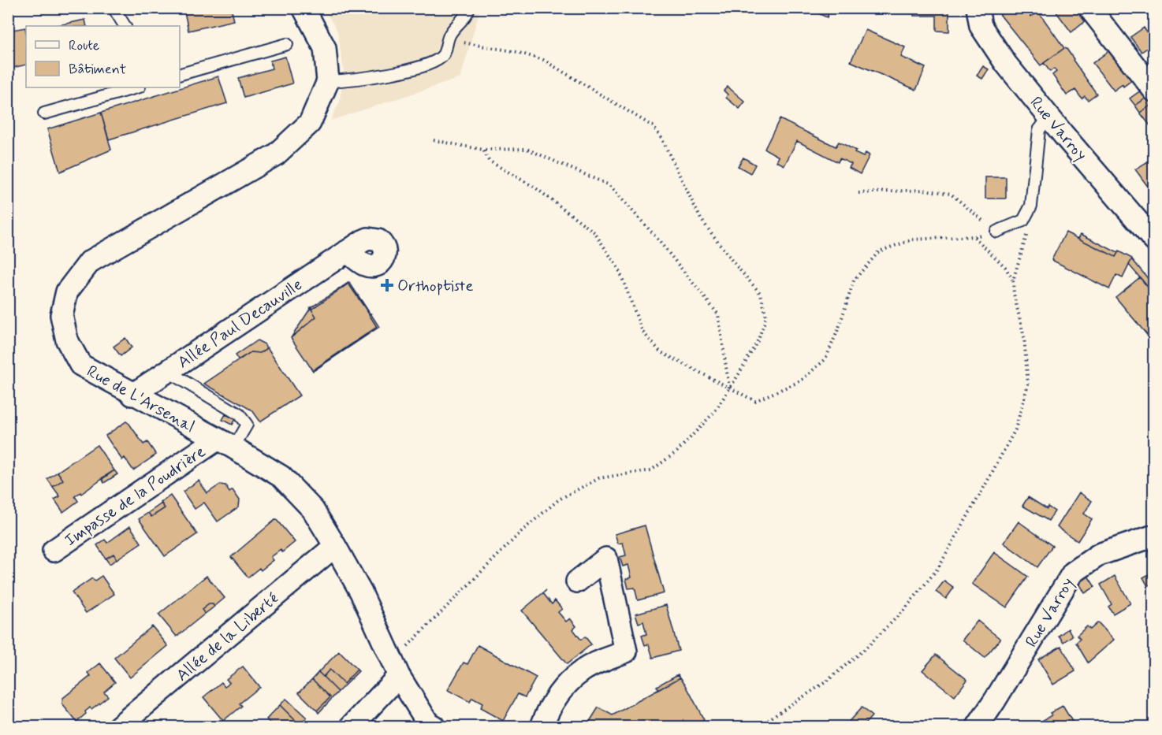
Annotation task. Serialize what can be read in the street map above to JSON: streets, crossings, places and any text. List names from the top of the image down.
{
  "streets": {
    "street": [
      "Rue Varroy",
      "Allée Paul Decauville",
      "Rue de L'Arsenal",
      "Impasse de la Poudrière",
      "Allée de la Liberté"
    ]
  },
  "crossings": [
    ["Allée Paul Decauville", "Rue de L'Arsenal"],
    ["Rue de L'Arsenal", "Impasse de la Poudrière"],
    ["Rue de L'Arsenal", "Allée de la Liberté"]
  ],
  "places": {
    "health": ["Orthoptiste"]
  },
  "legend": ["Route", "Bâtiment"]
}
